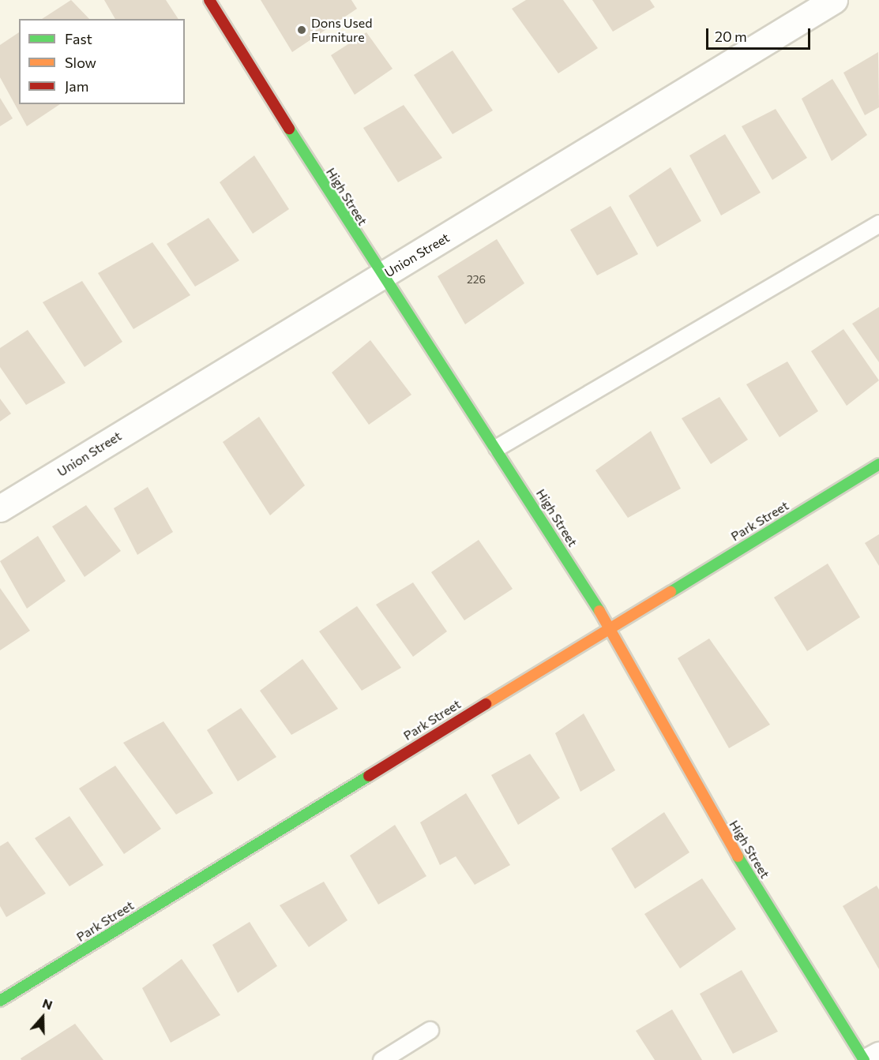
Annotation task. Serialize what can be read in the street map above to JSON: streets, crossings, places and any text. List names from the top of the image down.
{
  "streets": {
    "street": ["High Street", "Union Street", "Park Street"]
  },
  "crossings": [
    ["High Street", "Union Street"],
    ["High Street", "Park Street"]
  ],
  "places": ["Dons Used Furniture"],
  "house_numbers": ["226"],
  "legend": ["Fast", "Slow", "Jam"],
  "scale_bar": "20 m",
  "north": "top"
}
